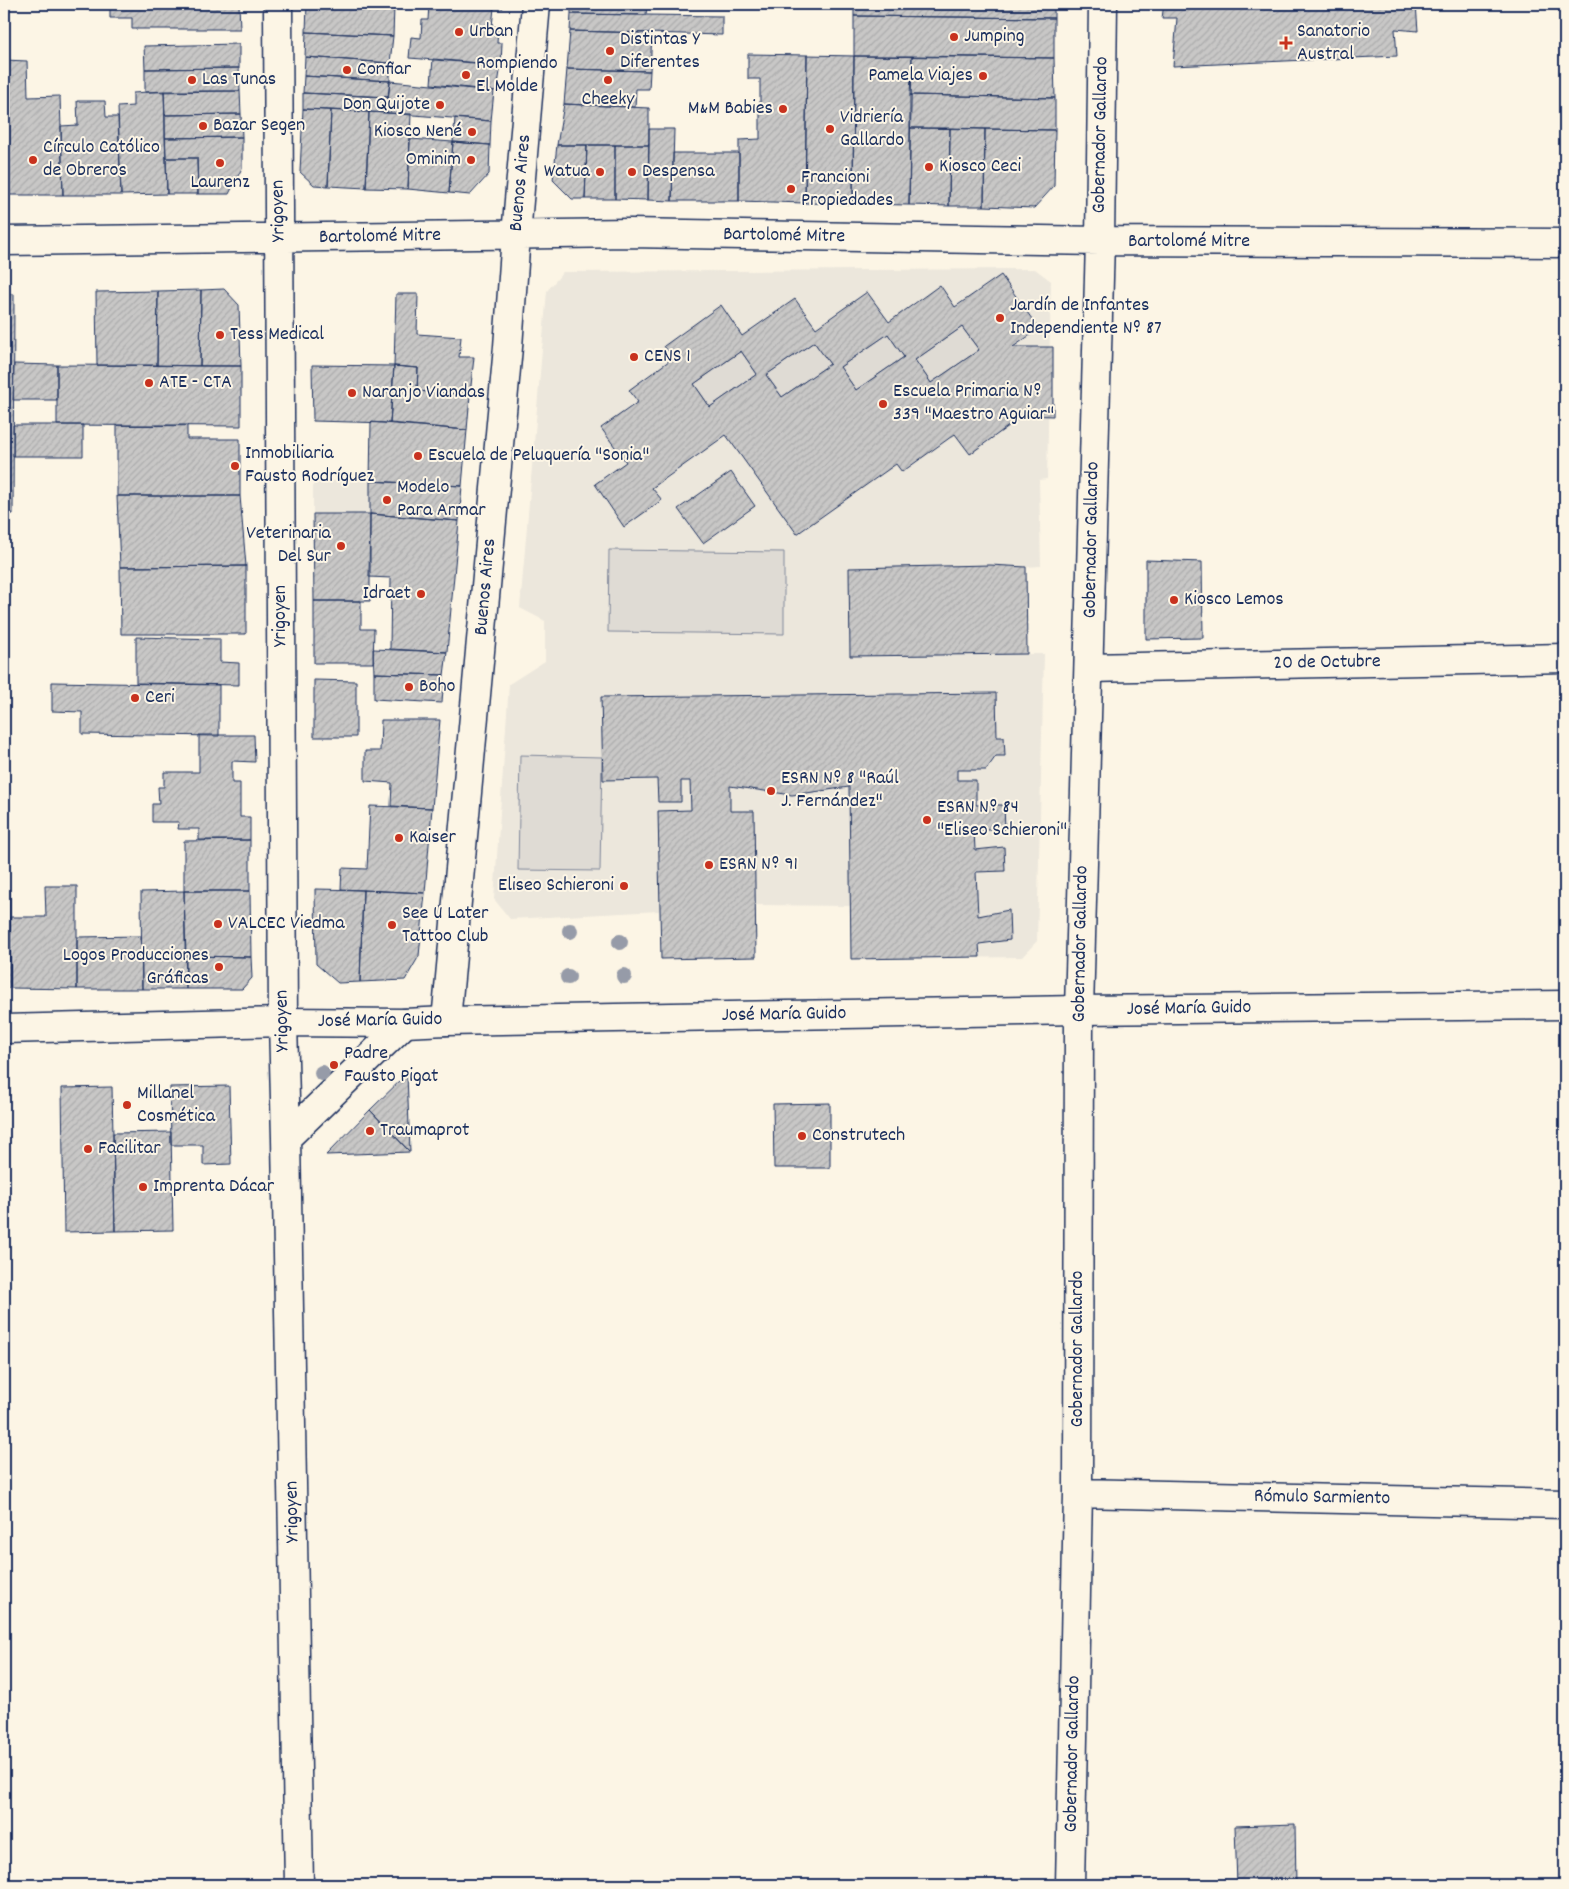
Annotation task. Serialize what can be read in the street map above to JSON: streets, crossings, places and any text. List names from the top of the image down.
{
  "streets": {
    "street": [
      "Gobernador Gallardo",
      "Buenos Aires",
      "Yrigoyen",
      "Bartolomé Mitre",
      "20 de Octubre",
      "José María Guido",
      "Rómulo Sarmiento"
    ]
  },
  "crossings": [
    ["Gobernador Gallardo", "Bartolomé Mitre"],
    ["Gobernador Gallardo", "20 de Octubre"],
    ["Gobernador Gallardo", "José María Guido"],
    ["Gobernador Gallardo", "Rómulo Sarmiento"],
    ["Buenos Aires", "Bartolomé Mitre"],
    ["Buenos Aires", "José María Guido"],
    ["Yrigoyen", "Bartolomé Mitre"],
    ["Yrigoyen", "José María Guido"]
  ],
  "places": {
    "other": [
      "Urban",
      "Jumping",
      "Distintas Y Diferentes",
      "Confiar",
      "Rompiendo El Molde",
      "Pamela Viajes",
      "Las Tunas",
      "Cheeky",
      "Don Quijote",
      "M&M Babies",
      "Bazar Segen",
      "Vidriería Gallardo",
      "Kiosco Nené",
      "Círculo Católico de Obreros",
      "Ominim",
      "Laurenz",
      "Kiosco Ceci",
      "Watua",
      "Despensa",
      "Francioni Propiedades",
      "Jardín de Infantes Independiente Nº 87",
      "Tess Medical",
      "CENS 1",
      "ATE - CTA",
      "Naranjo Viandas",
      "Escuela Primaria Nº 339 \"Maestro Aguiar\"",
      "Escuela de Peluquería \"Sonia\"",
      "Inmobiliaria Fausto Rodríguez",
      "Modelo Para Armar",
      "Veterinaria Del Sur",
      "Idraet",
      "Kiosco Lemos",
      "Boho",
      "Ceri",
      "ESRN Nº 8 \"Raúl J. Fernández\"",
      "ESRN Nº 84 \"Eliseo Schieroni\"",
      "Kaiser",
      "ESRN Nº 91",
      "Eliseo Schieroni",
      "VALCEC Viedma",
      "See U Later Tattoo Club",
      "Logos Producciones Gráficas",
      "Padre Fausto Pigat",
      "Millanel Cosmética",
      "Traumaprot",
      "Construtech",
      "Facilitar",
      "Imprenta Dácar"
    ],
    "health": ["Sanatorio Austral"]
  }
}
